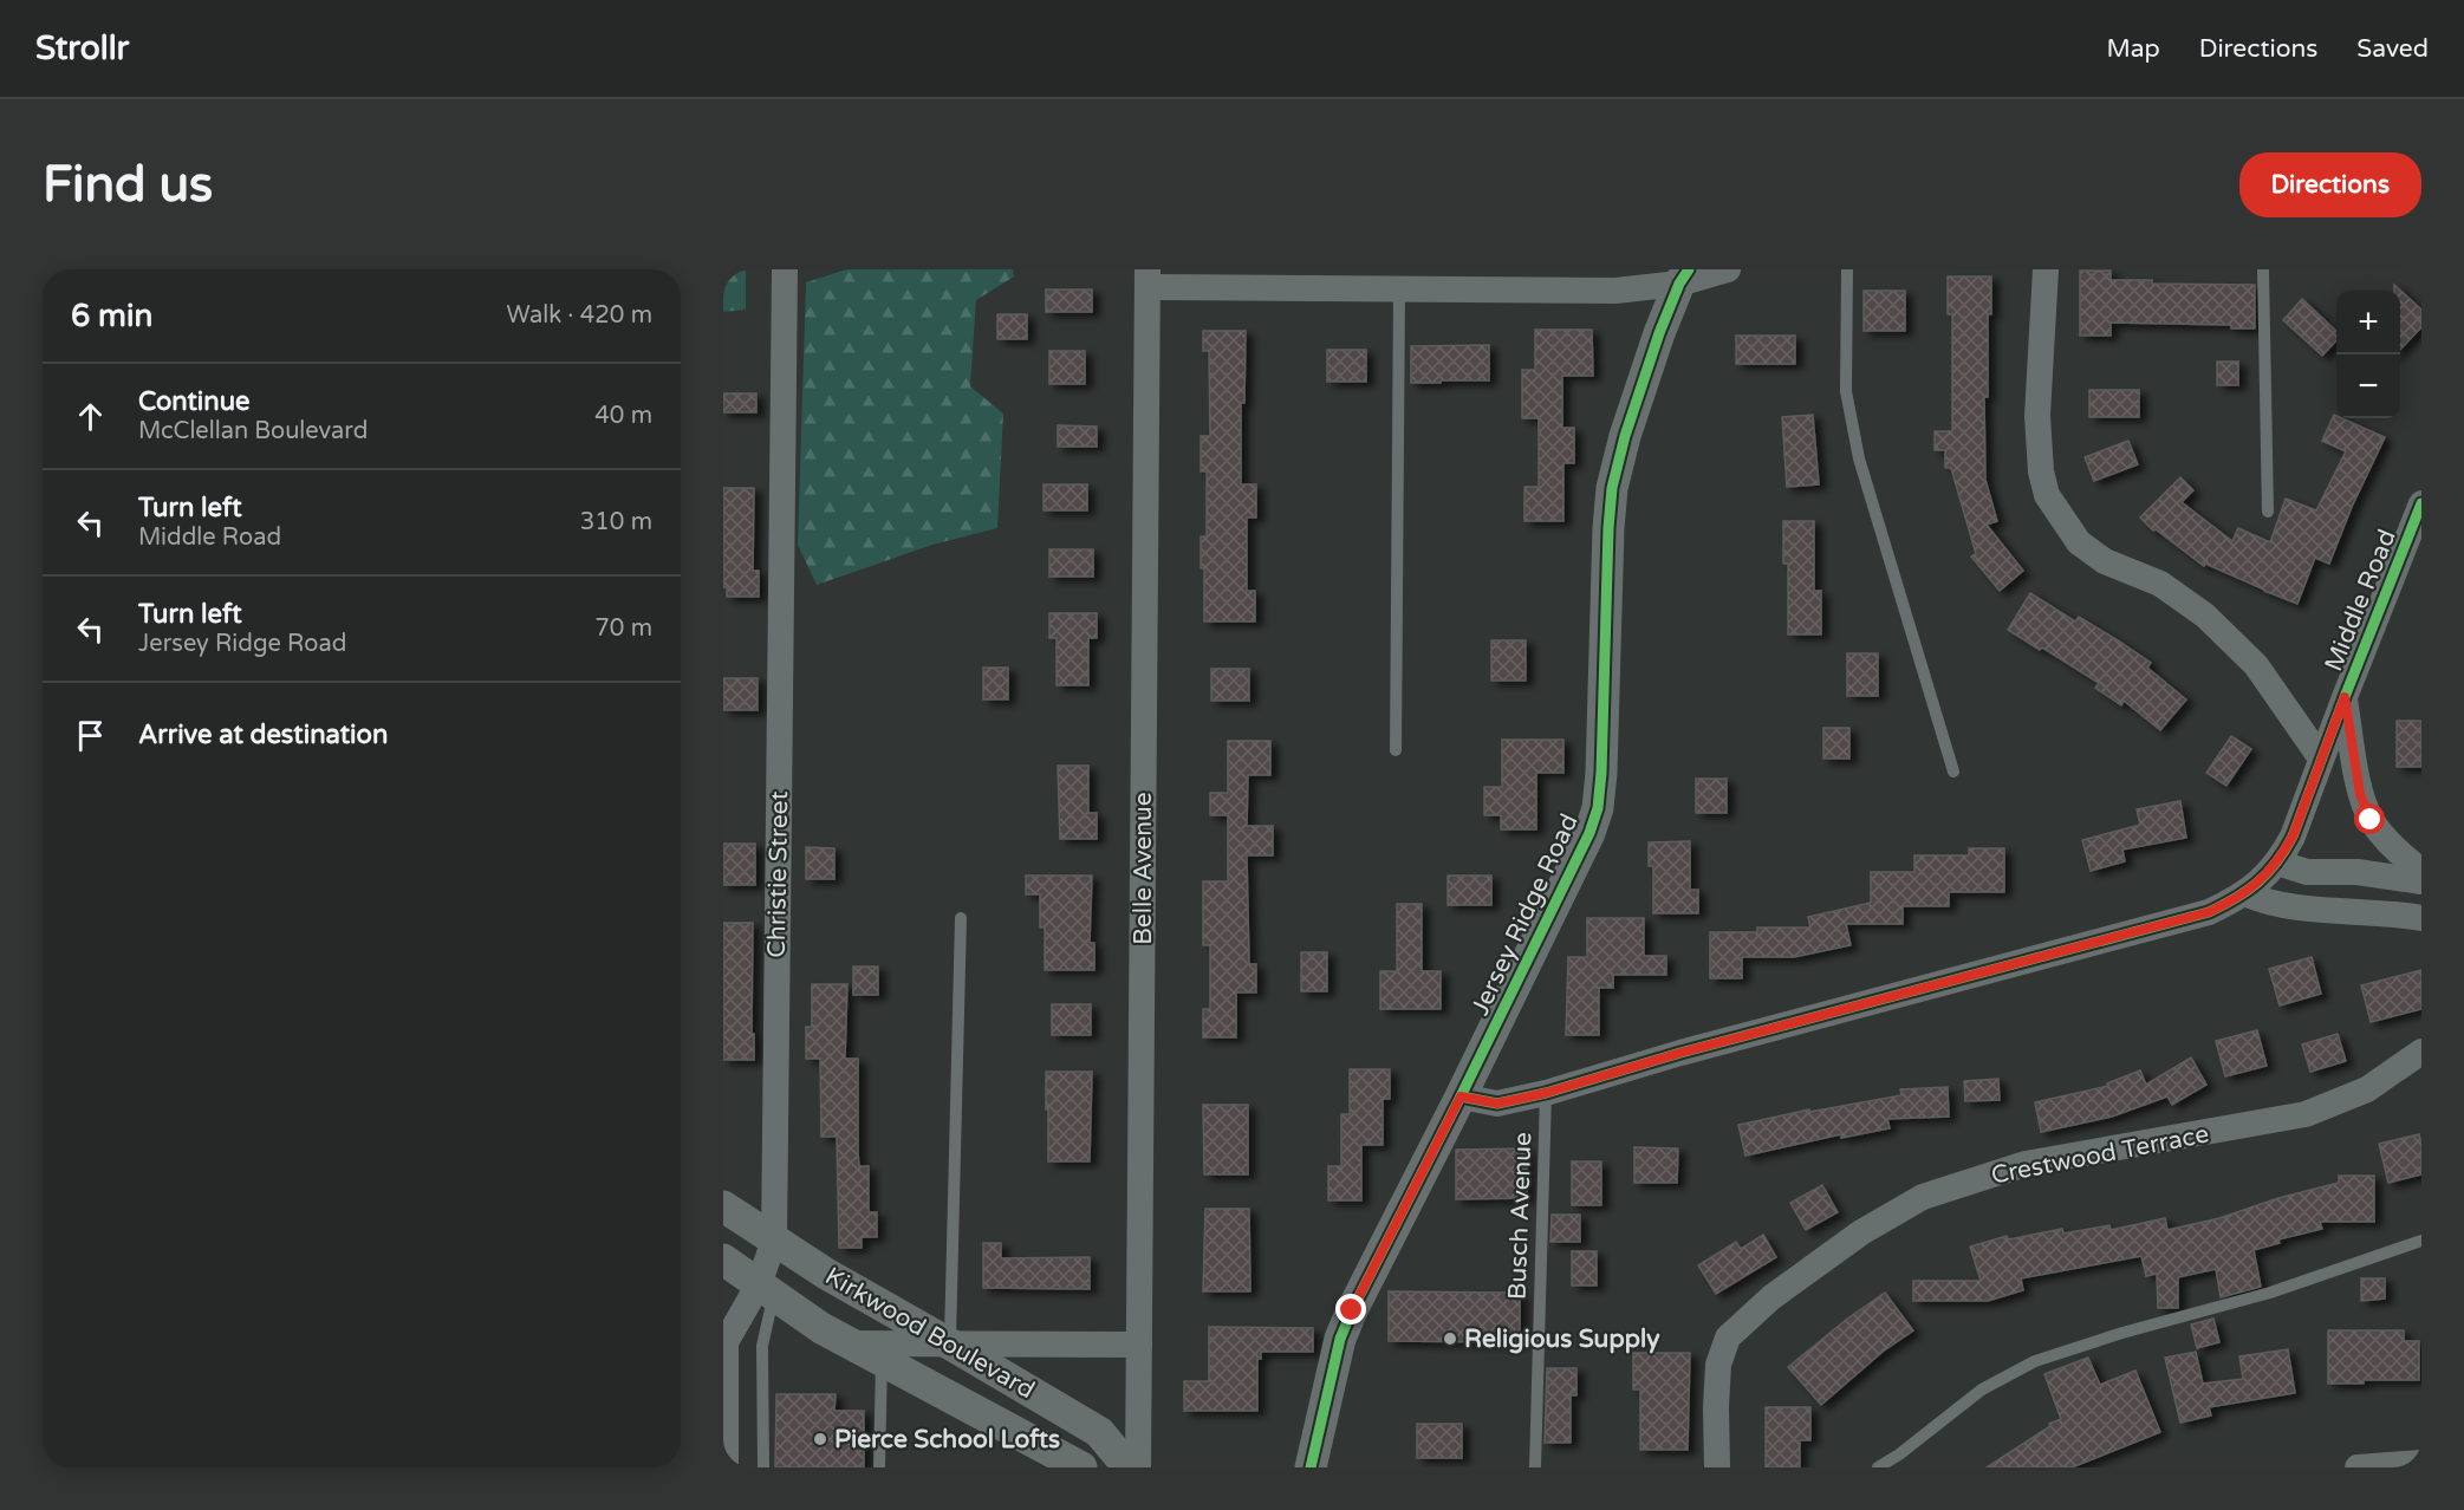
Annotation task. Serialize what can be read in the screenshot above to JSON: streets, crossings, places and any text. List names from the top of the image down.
{
  "streets": {
    "street": [
      "Middle Road",
      "Belle Avenue",
      "Christie Street",
      "Jersey Ridge Road",
      "Crestwood Terrace",
      "Kirkwood Boulevard"
    ],
    "lane": ["Busch Avenue"]
  },
  "crossings": [
    ["Middle Road", "Jersey Ridge Road"],
    ["Middle Road", "Busch Avenue"],
    ["Christie Street", "Kirkwood Boulevard"]
  ],
  "places": ["Religious Supply", "Pierce School Lofts"],
  "page": {
    "header": "Strollr",
    "nav": ["Map", "Directions", "Saved"],
    "buttons": "Directions",
    "title": "Find us",
    "heading": ["6 min", "Walk · 420 m"],
    "map_buttons": ["+", "−"],
    "list": [
      ["Continue", "McClellan Boulevard", "40 m"],
      ["Turn left", "Middle Road", "310 m"],
      ["Turn left", "Jersey Ridge Road", "70 m"],
      "Arrive at destination"
    ]
  }
}
